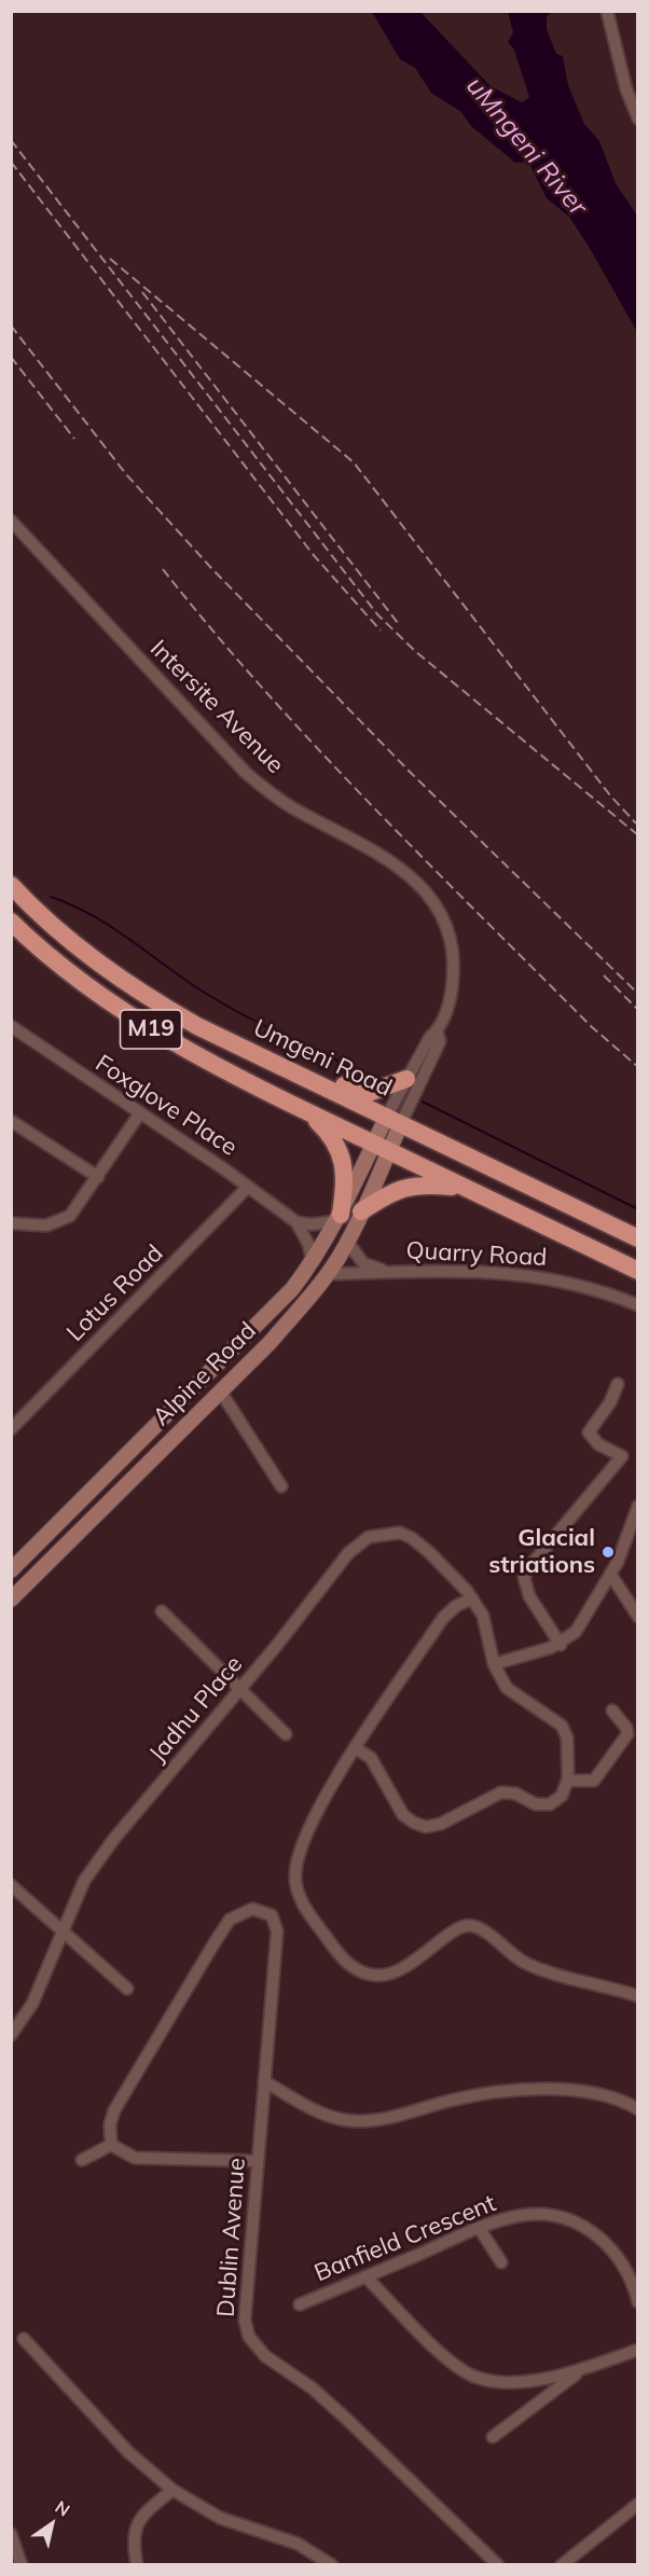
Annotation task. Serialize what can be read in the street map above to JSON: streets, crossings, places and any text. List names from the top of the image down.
{
  "streets": {
    "highway": ["M19", "Umgeni Road"],
    "main road": ["Alpine Road"],
    "street": [
      "Intersite Avenue",
      "Foxglove Place",
      "Quarry Road",
      "Lotus Road",
      "Jadhu Place",
      "Dublin Avenue",
      "Banfield Crescent"
    ]
  },
  "crossings": [
    ["Intersite Avenue", "Umgeni Road"],
    ["M19", "Alpine Road"],
    ["Foxglove Place", "Lotus Road"],
    ["Foxglove Place", "Alpine Road"],
    ["Quarry Road", "Alpine Road"]
  ],
  "water": ["uMngeni River"],
  "places": ["Glacial striations"],
  "north": "top right"
}
